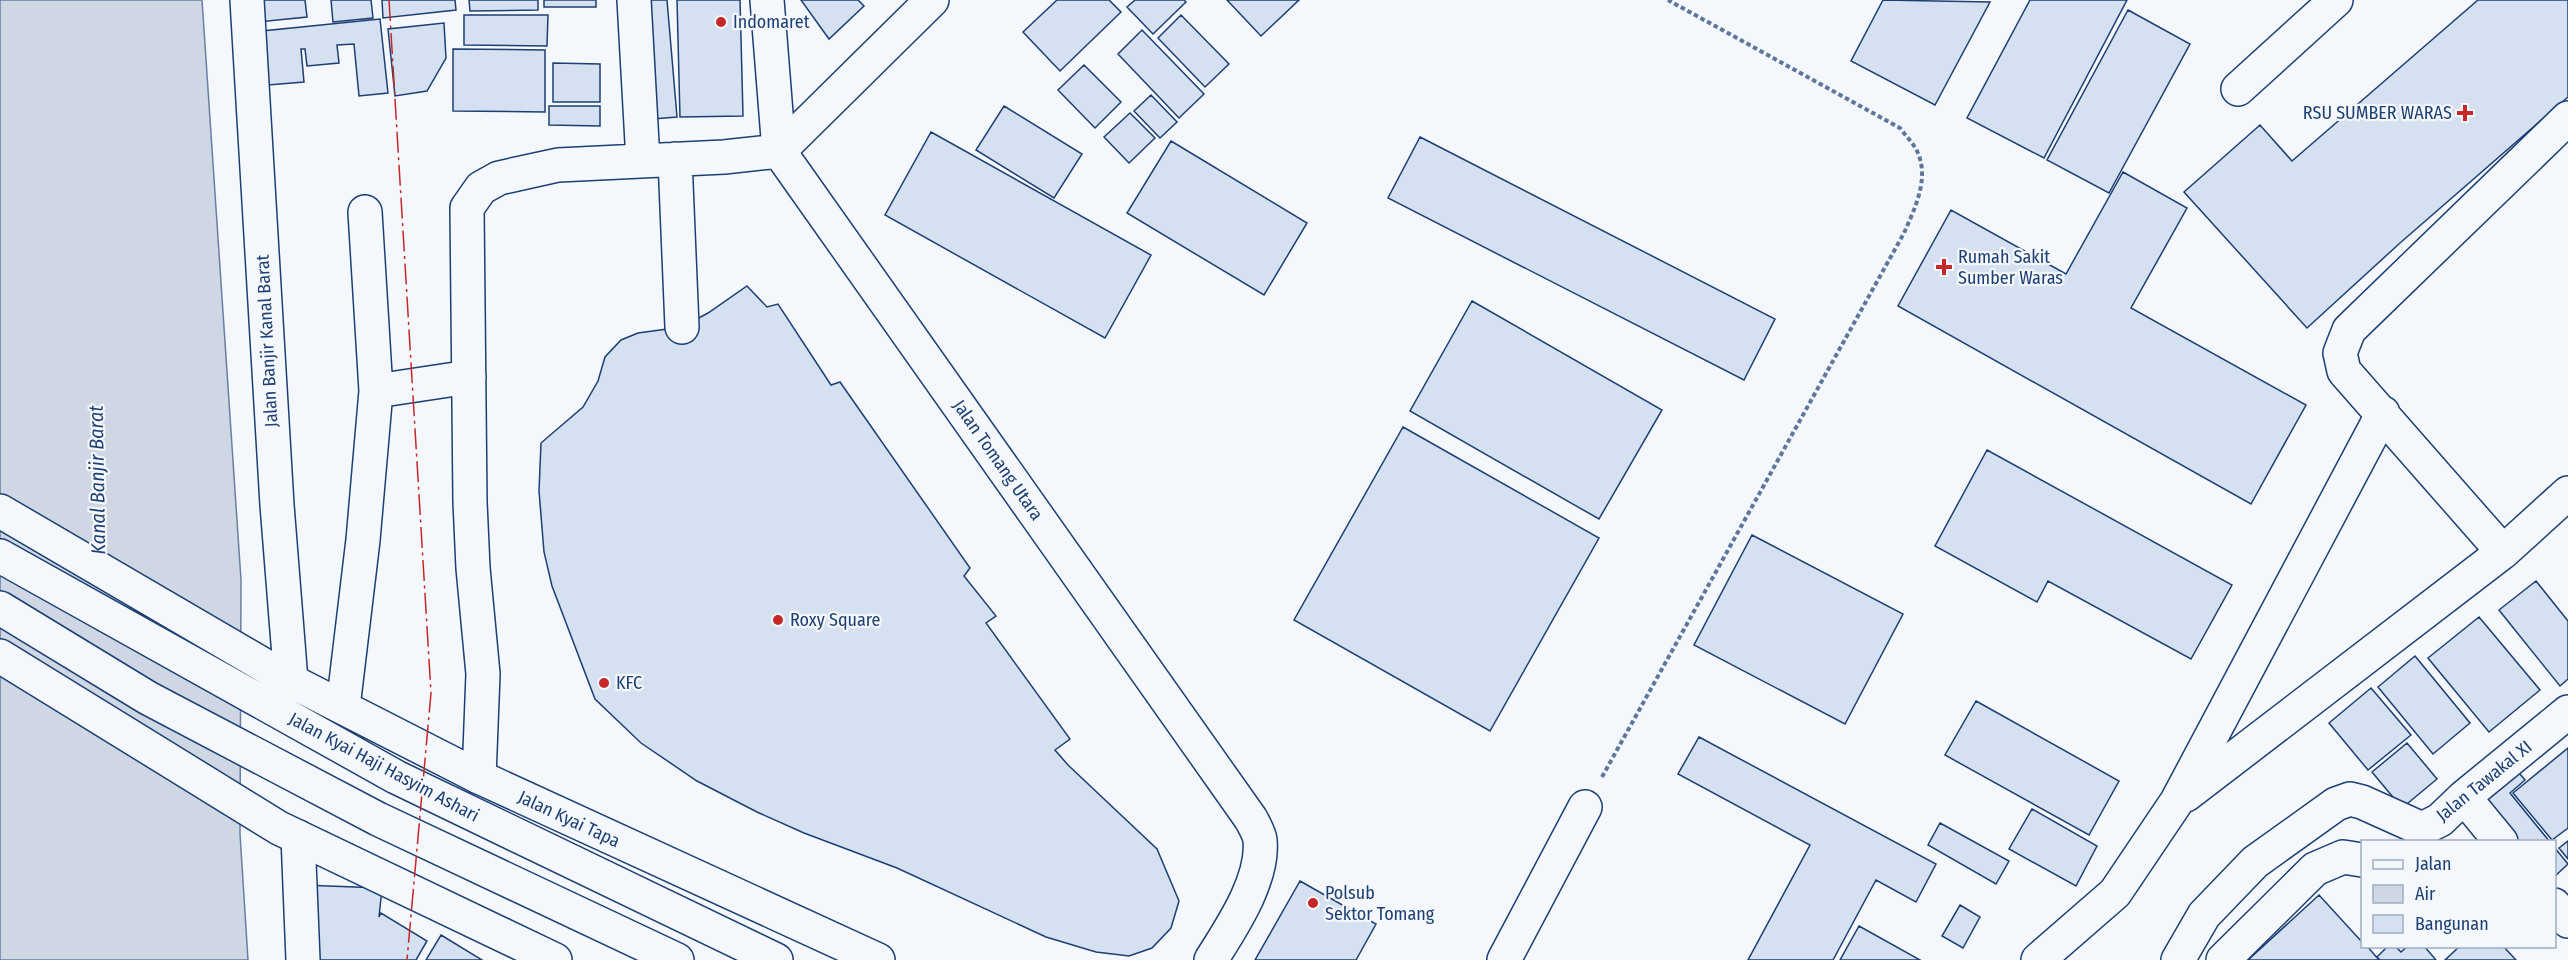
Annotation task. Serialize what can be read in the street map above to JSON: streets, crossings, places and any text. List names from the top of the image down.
{
  "streets": {
    "main road": [
      "Jalan Banjir Kanal Barat",
      "Jalan Tomang Utara",
      "Jalan Kyai Haji Hasyim Ashari",
      "Jalan Tawakal XI",
      "Jalan Kyai Tapa"
    ]
  },
  "crossings": [
    ["Jalan Banjir Kanal Barat", "Jalan Kyai Tapa"]
  ],
  "water": ["Kanal Banjir Barat"],
  "places": {
    "other": [
      "Indomaret",
      "Roxy Square",
      "KFC",
      "Polsub Sektor Tomang"
    ],
    "health": ["RSU SUMBER WARAS", "Rumah Sakit Sumber Waras"]
  },
  "legend": ["Jalan", "Air", "Bangunan"]
}
